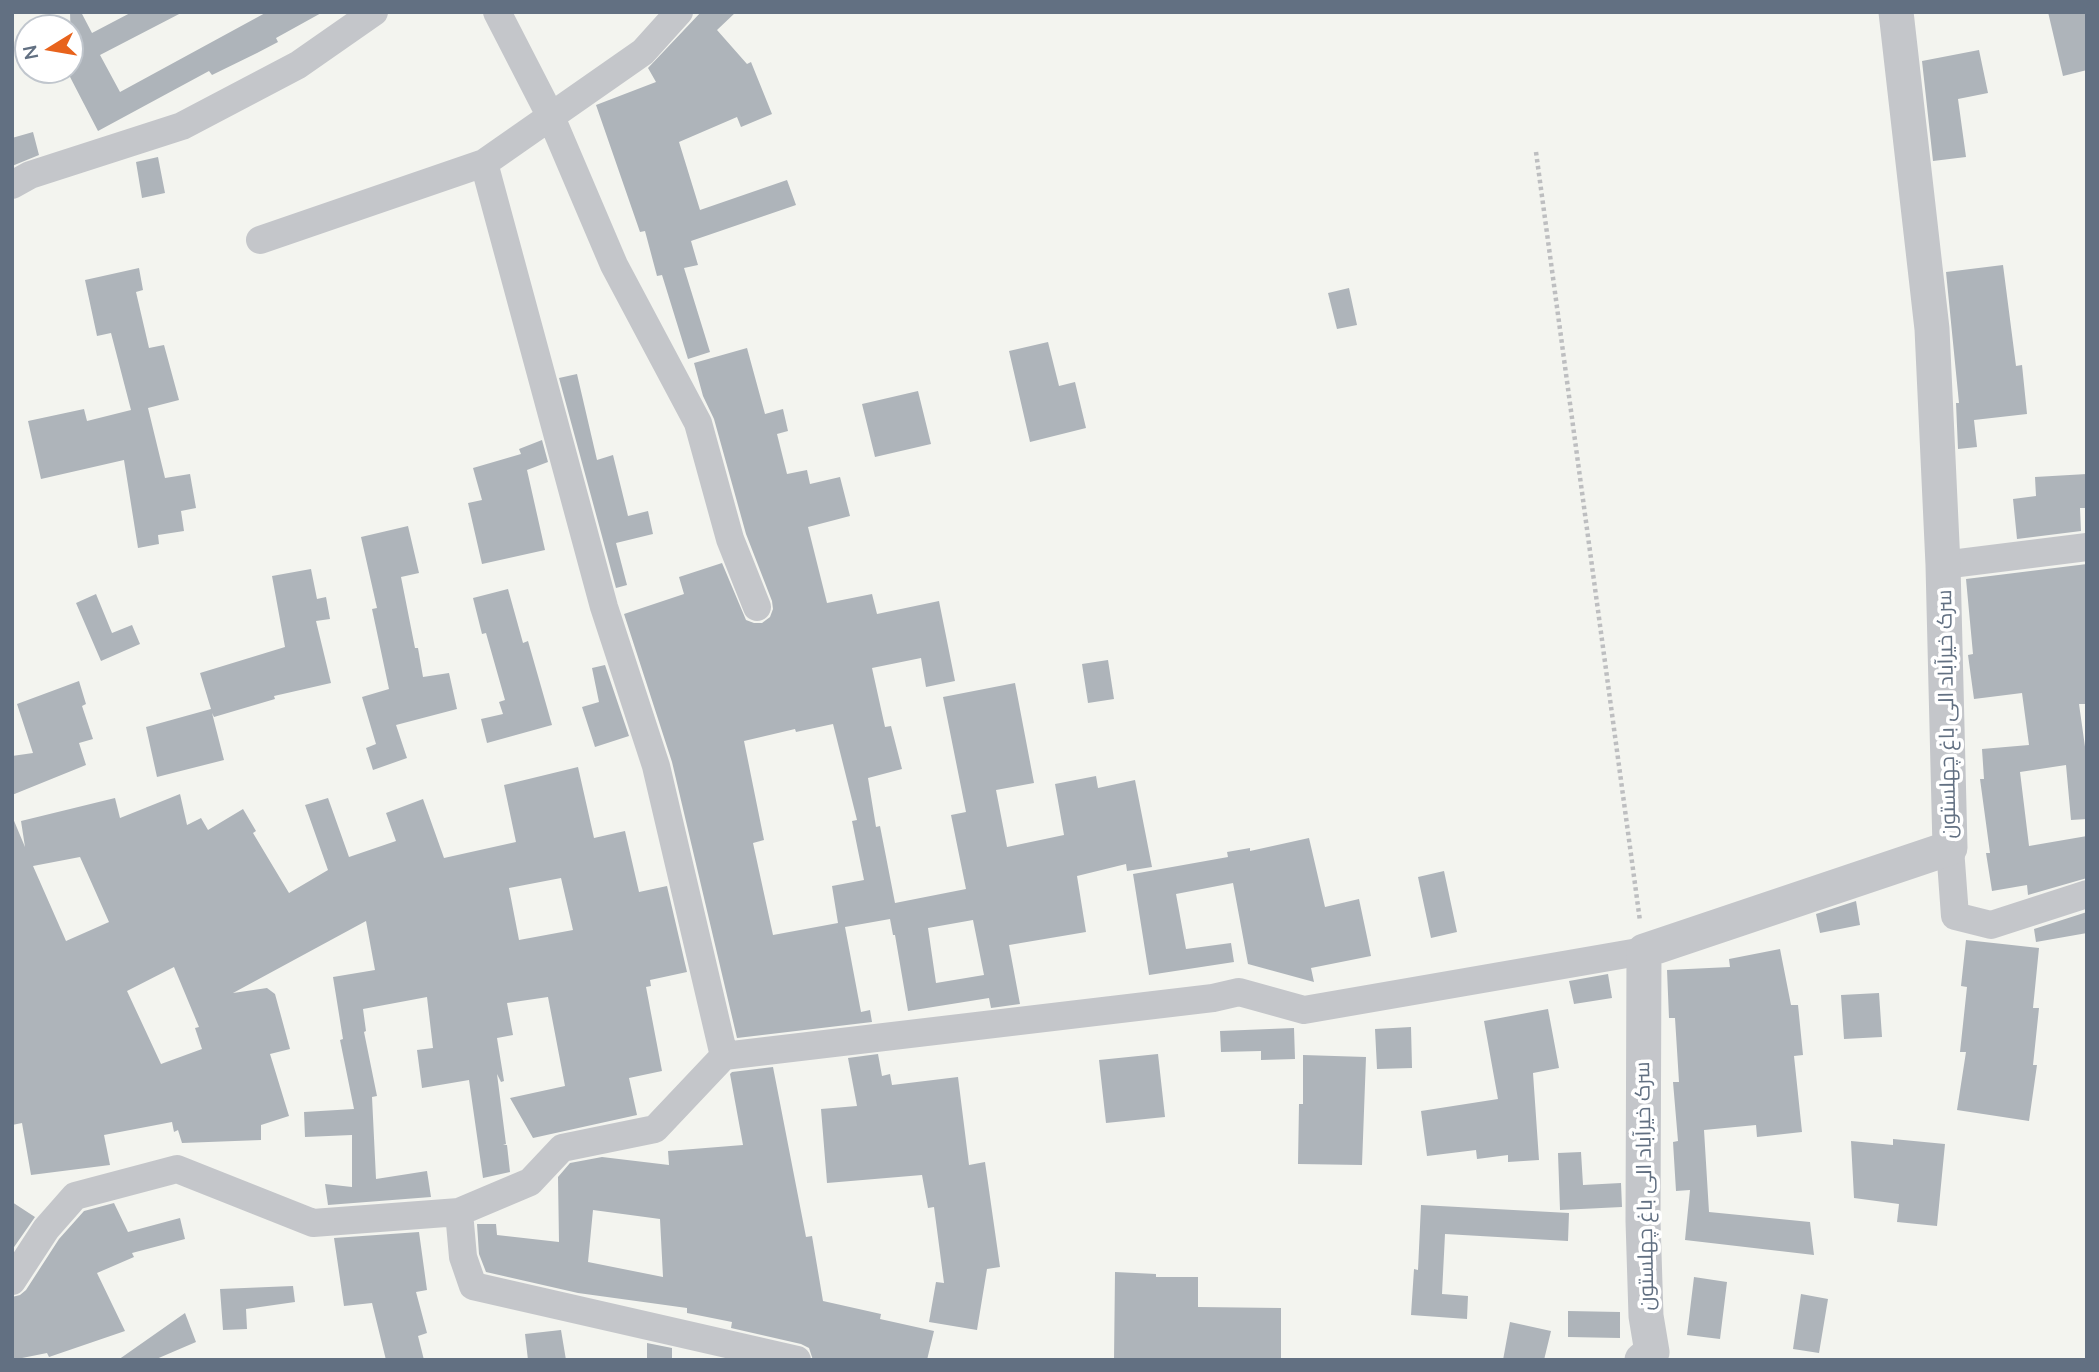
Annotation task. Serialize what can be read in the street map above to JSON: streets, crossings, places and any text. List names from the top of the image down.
{
  "streets": {
    "street": ["سرک خیرآباد الی باغ چهلستون"]
  },
  "north": "left"
}
